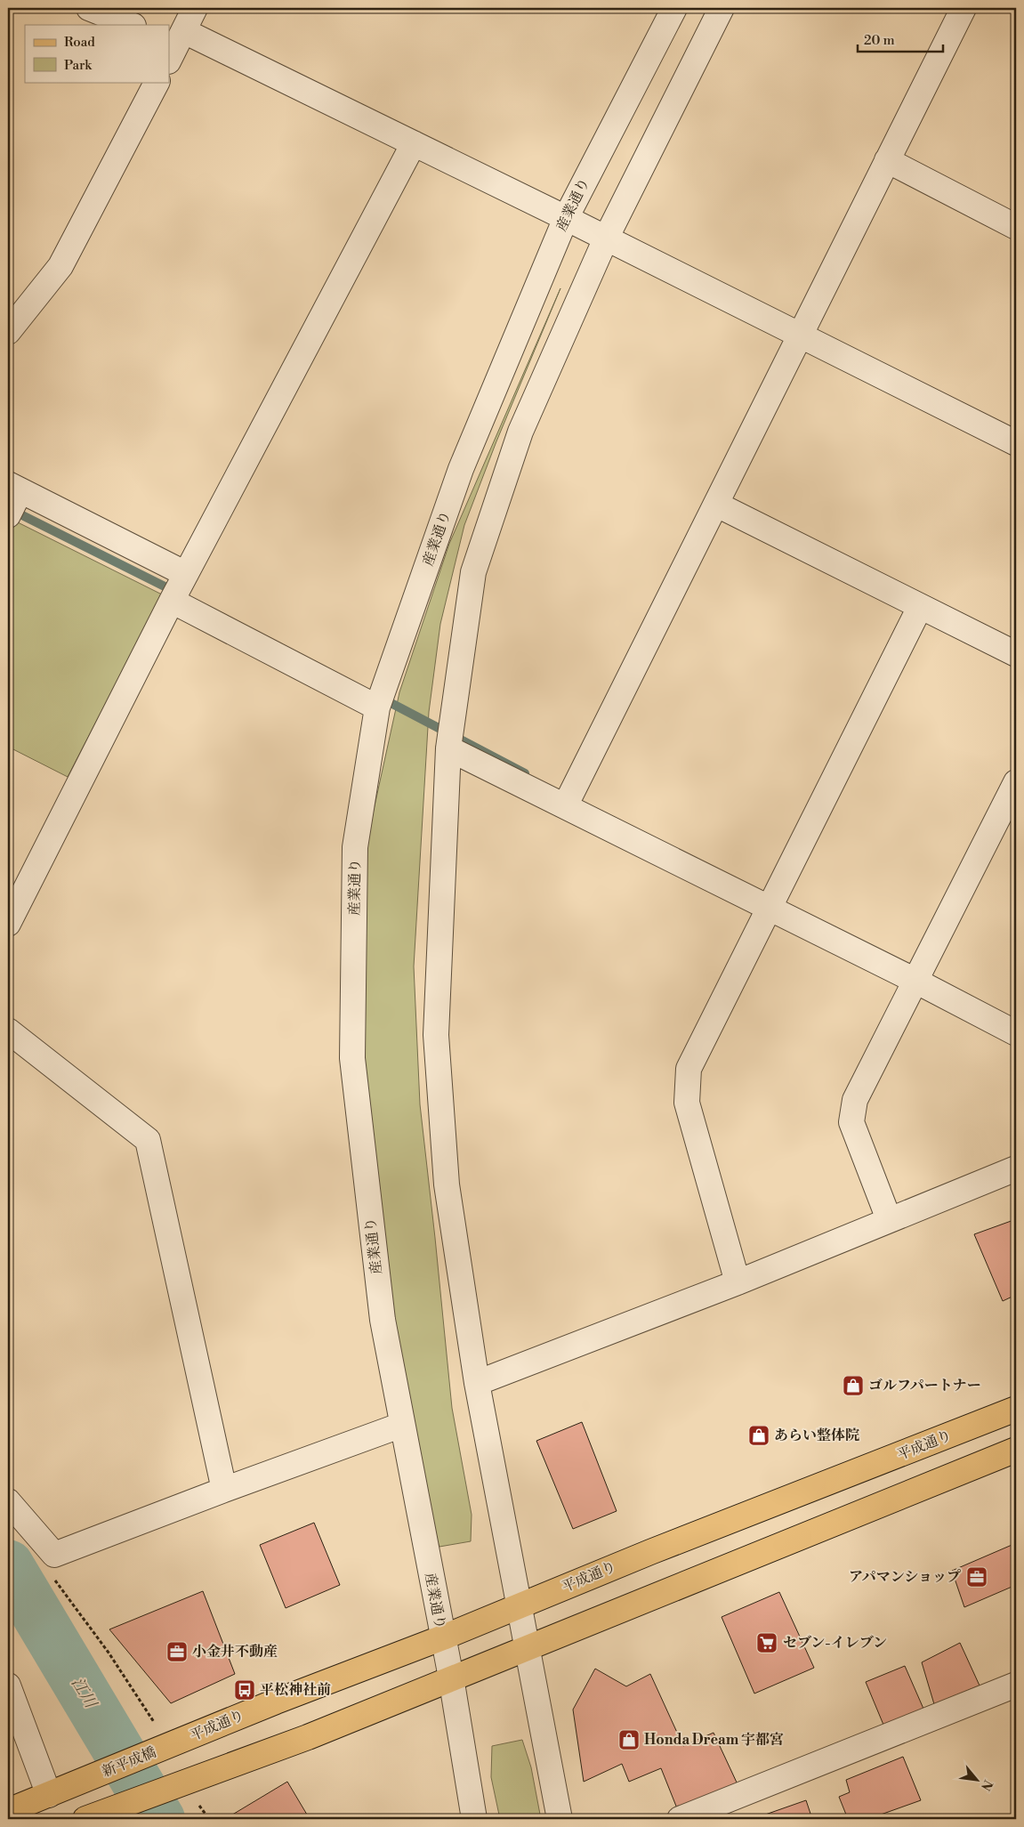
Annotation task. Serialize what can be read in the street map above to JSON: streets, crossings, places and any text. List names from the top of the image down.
{
  "streets": {
    "main road": ["平成通り", "新平成橋"],
    "street": ["産業通り"]
  },
  "crossings": [
    ["産業通り", "平成通り"],
    ["平成通り", "新平成橋"]
  ],
  "water": ["江川"],
  "places": {
    "shop": ["ゴルフパートナー", "あらい整体院", "Honda Dream 宇都宮"],
    "office": ["アパマンショップ", "小金井不動産"],
    "supermarket": ["セブン-イレブン"],
    "bus stop": ["平松神社前"]
  },
  "legend": ["Road", "Park"],
  "scale_bar": "20 m",
  "north": "bottom right"
}
